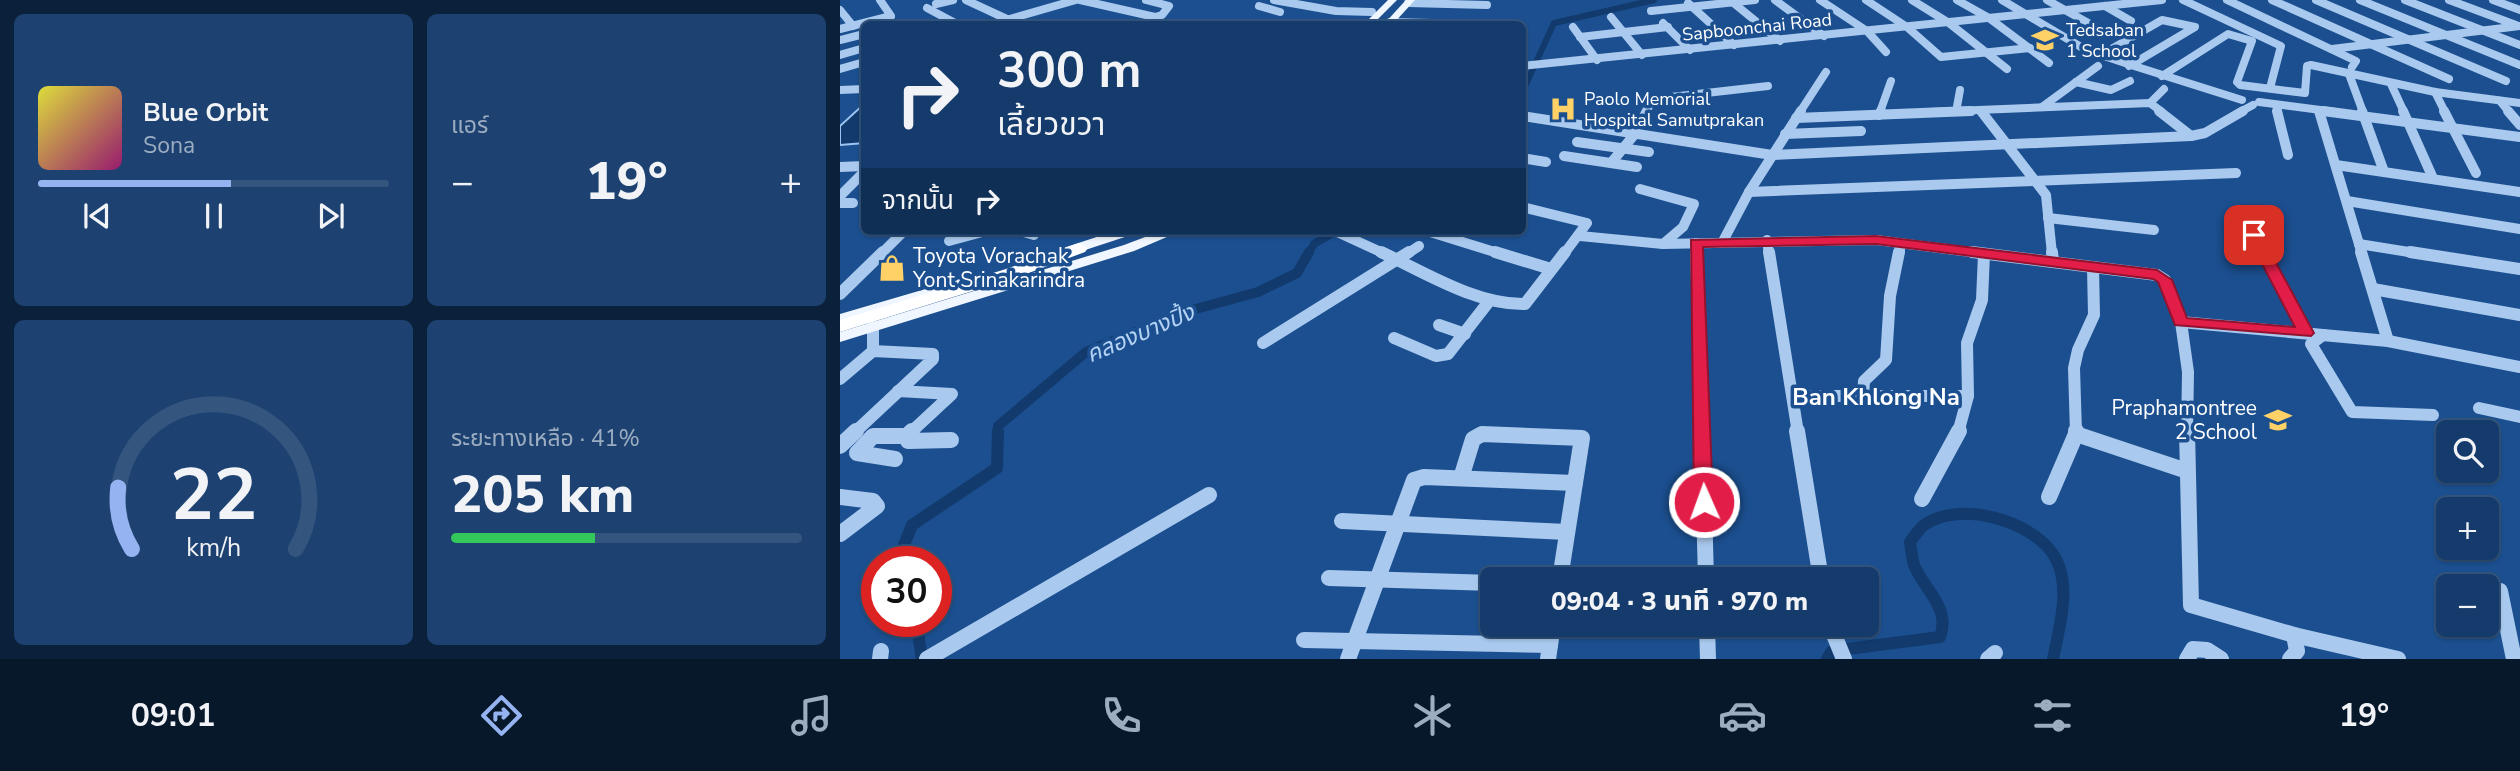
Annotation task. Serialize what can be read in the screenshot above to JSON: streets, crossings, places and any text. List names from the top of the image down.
{
  "streets": {
    "street": ["Sapboonchai Road"]
  },
  "districts": ["Ban Khlong Na"],
  "water": ["คลองบางปิ้ง"],
  "places": {
    "school or university": ["Tedsaban 1 School", "Praphamontree 2 School"],
    "hospital": ["Paolo Memorial Hospital Samutprakan"],
    "shop": ["Toyota Vorachak Yont Srinakarindra"]
  },
  "page": {
    "tile": [
      "แอร์",
      ["ระยะทางเหลือ · 41%", "205 km"]
    ],
    "turn": ["300 m", "เลี้ยวขวา"],
    "song": ["Blue Orbit", "Sona"],
    "heat": ["−", "19°", "+"],
    "then": "จากนั้น",
    "map_buttons": ["+", "−"],
    "limit": "30",
    "trip": "09:04 · 3 นาที · 970 m",
    "tabs": ["09:01", "19°"],
    "gauge": ["22", "km/h"]
  }
}
